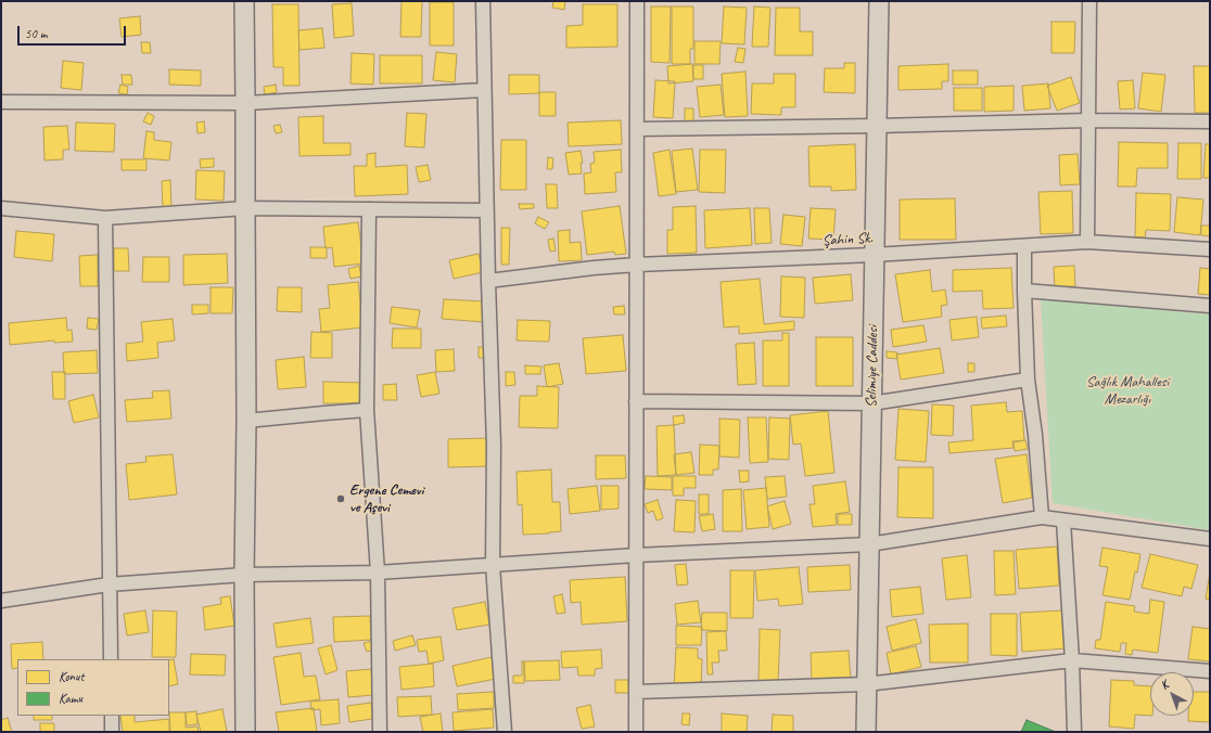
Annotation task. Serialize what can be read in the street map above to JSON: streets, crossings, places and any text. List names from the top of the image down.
{
  "streets": {
    "street": ["Şahin Sk.", "Selimiye Caddesi"]
  },
  "crossings": [
    ["Şahin Sk.", "Selimiye Caddesi"]
  ],
  "parks": ["Sağlık Mahallesi Mezarlığı"],
  "places": ["Ergene Cemevi ve Aşevi"],
  "legend": ["Konut", "Kamu"],
  "scale_bar": "50 m",
  "north": "top left"
}
